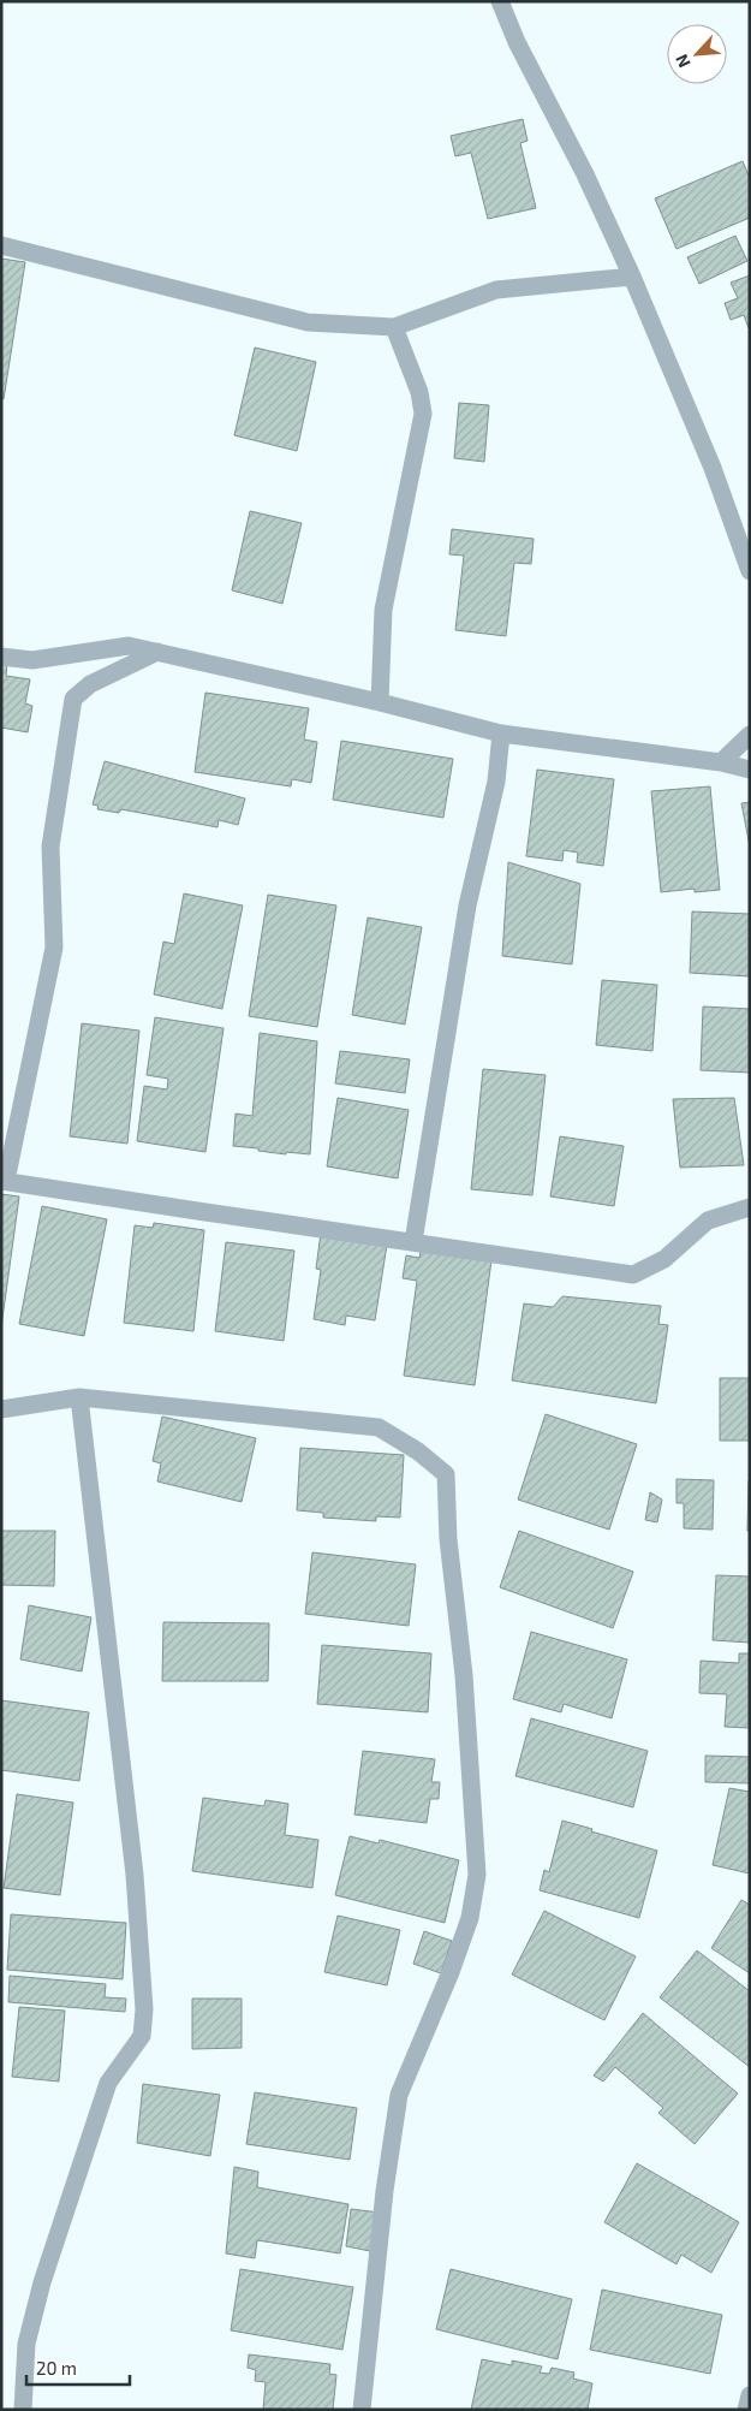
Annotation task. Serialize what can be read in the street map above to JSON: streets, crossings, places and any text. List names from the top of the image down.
{
  "scale_bar": "20 m",
  "north": "bottom left"
}
